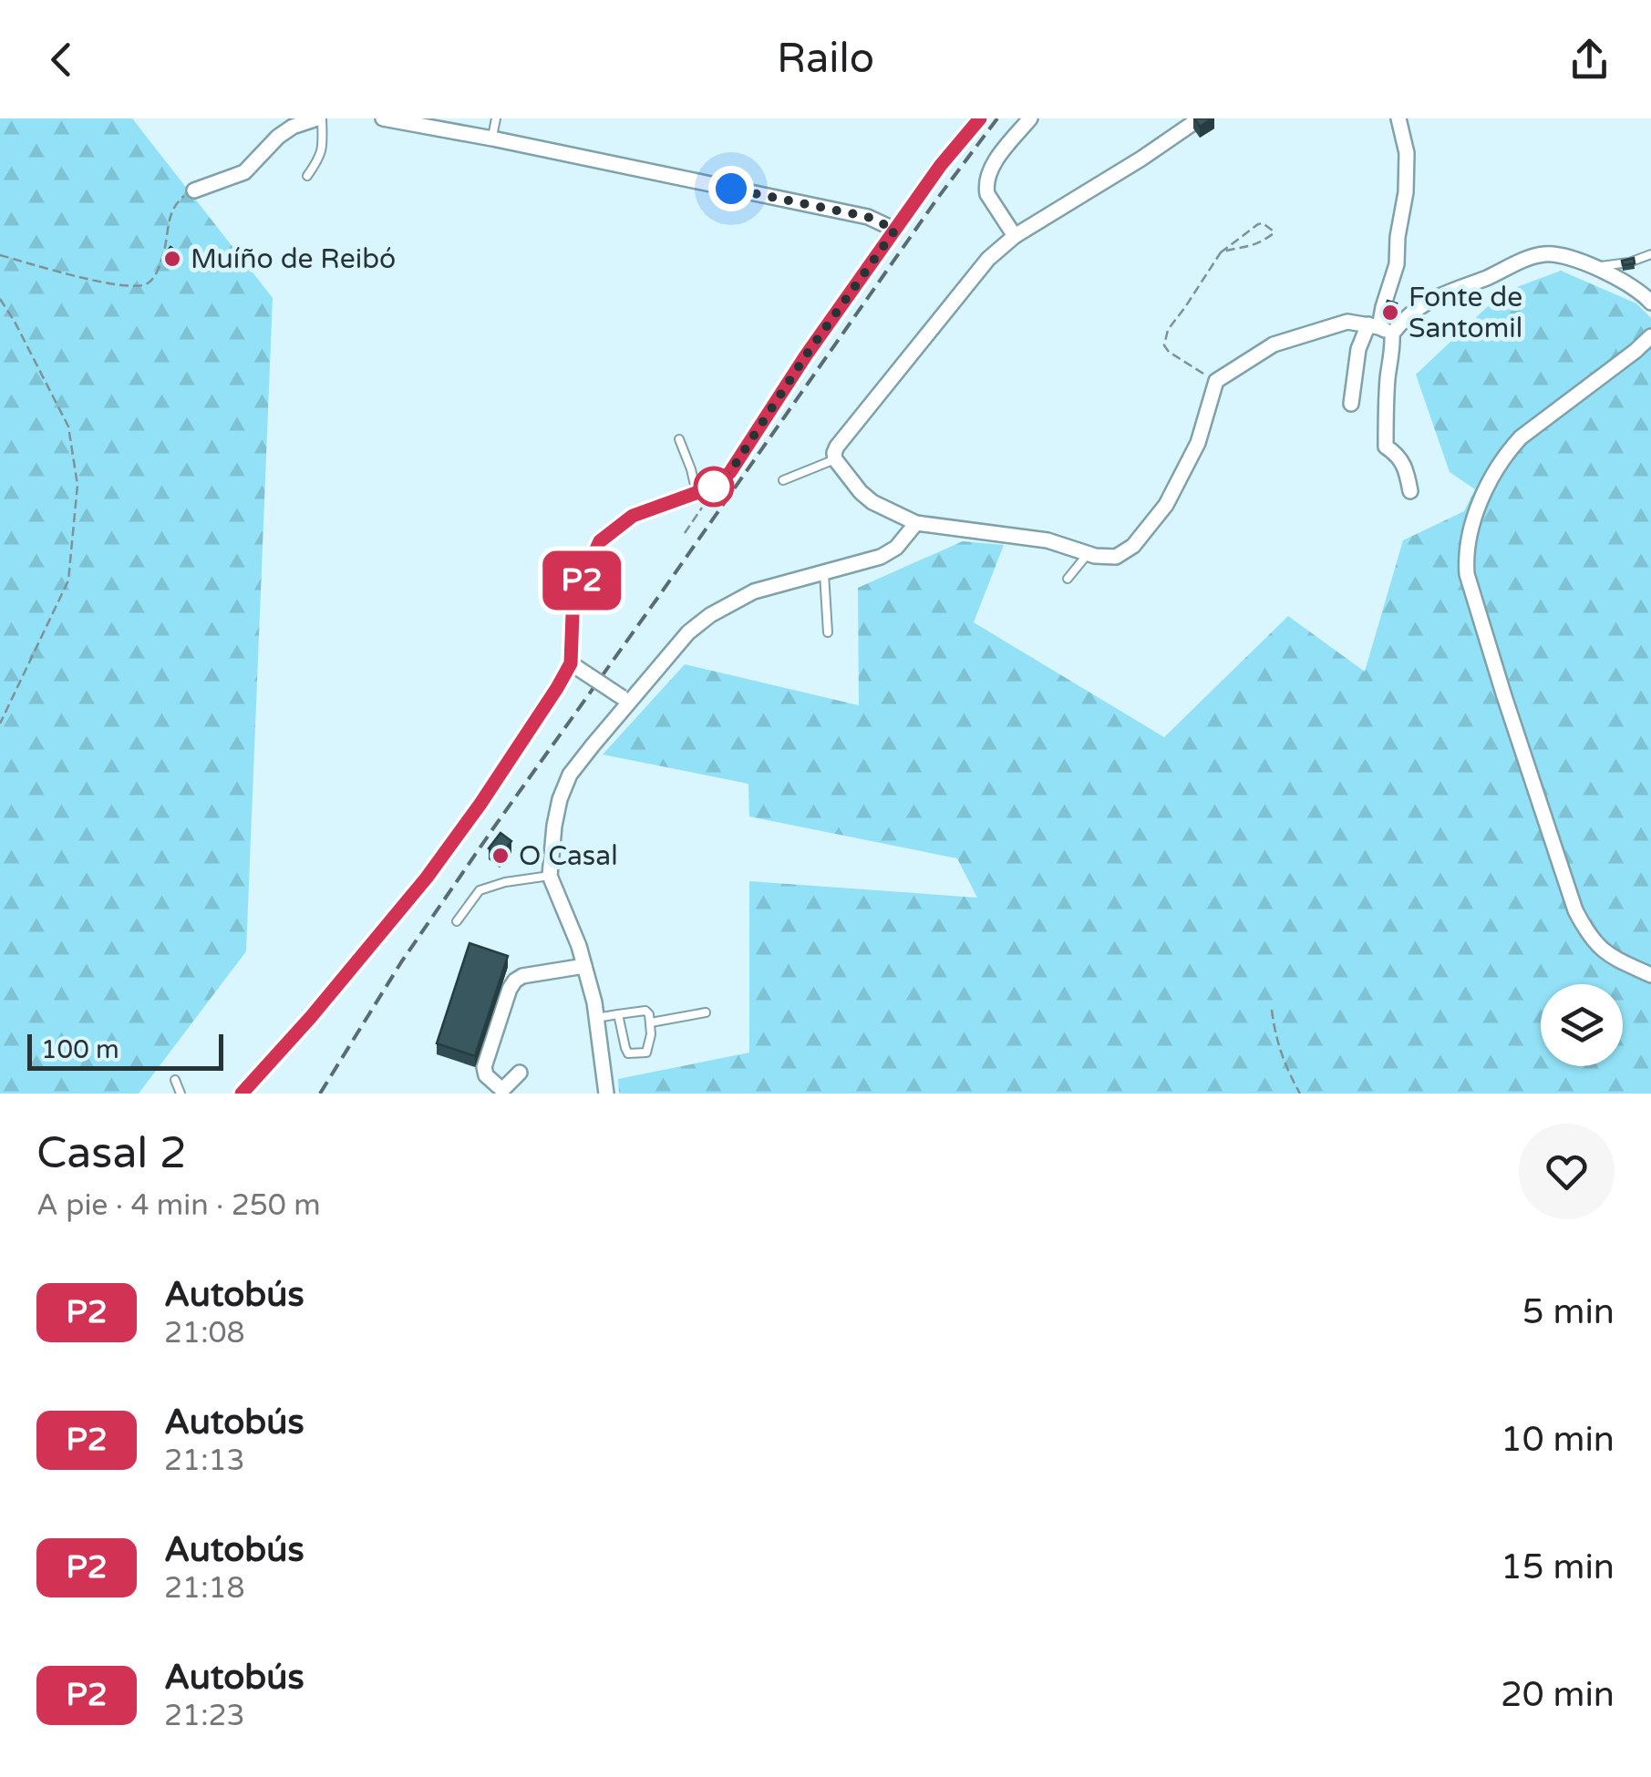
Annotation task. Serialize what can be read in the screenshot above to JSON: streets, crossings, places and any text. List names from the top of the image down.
{
  "places": ["Muíño de Reibó", "Fonte de Santomil", "O Casal"],
  "lines": ["bus line P2"],
  "scale_bar": "100 m",
  "page": {
    "header": "Railo",
    "on_map": "P2",
    "scale": "100 m",
    "heading": ["Casal 2", "A pie · 4 min · 250 m"],
    "list": [
      {
        "mark": "P2",
        "name": "Autobús",
        "note": "21:08",
        "value": "5 min"
      },
      {
        "mark": "P2",
        "name": "Autobús",
        "note": "21:13",
        "value": "10 min"
      },
      {
        "mark": "P2",
        "name": "Autobús",
        "note": "21:18",
        "value": "15 min"
      },
      {
        "mark": "P2",
        "name": "Autobús",
        "note": "21:23",
        "value": "20 min"
      }
    ]
  }
}
